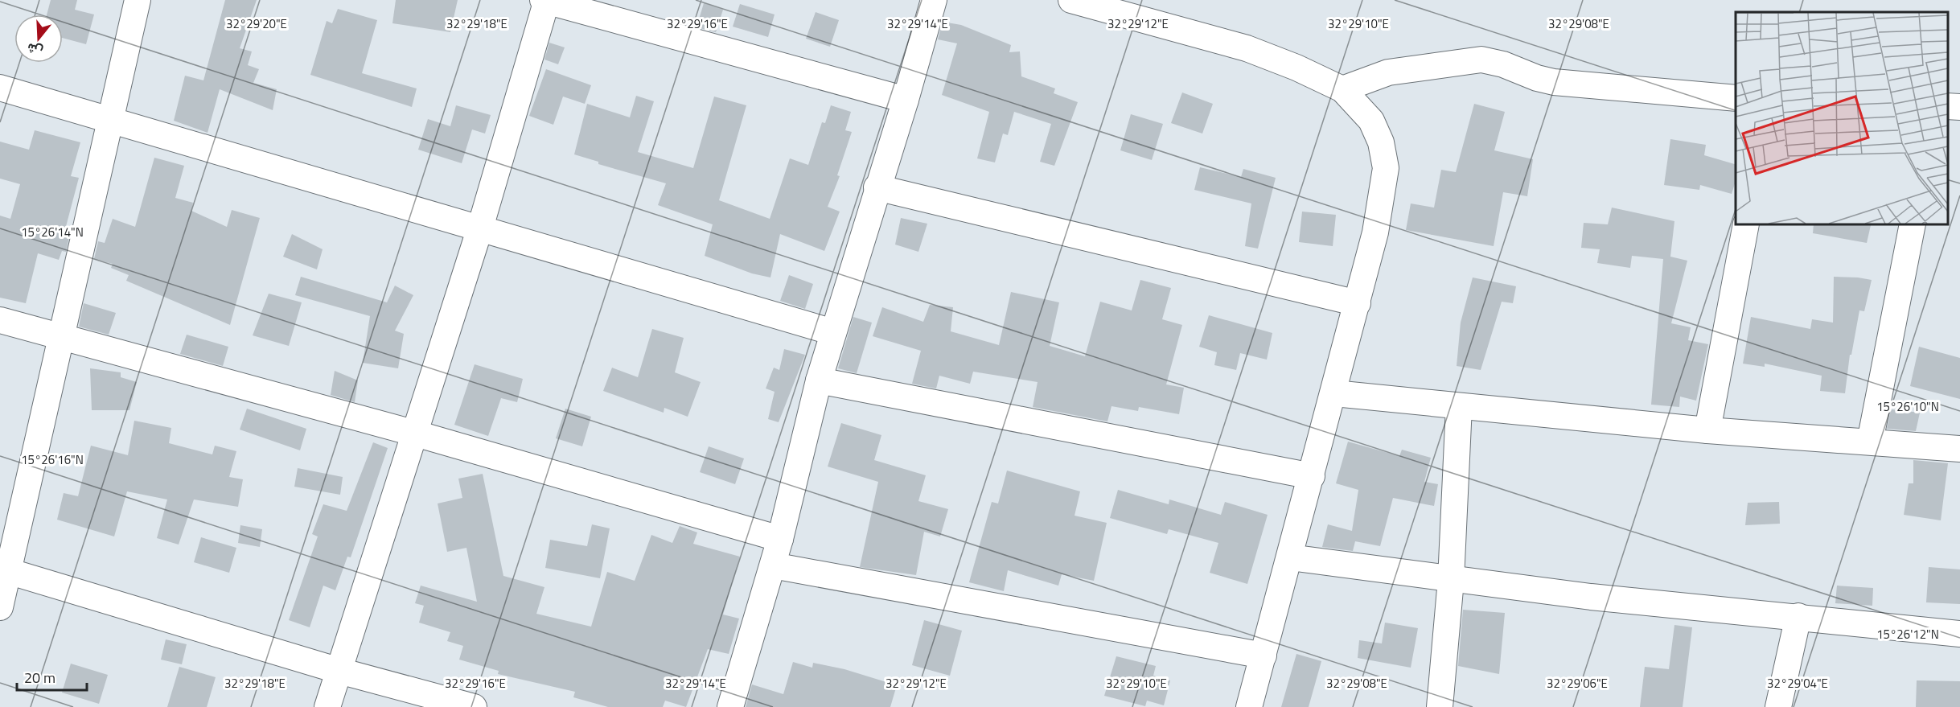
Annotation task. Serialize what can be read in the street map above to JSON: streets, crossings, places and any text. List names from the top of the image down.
{
  "scale_bar": "20 m",
  "north": "bottom",
  "coordinates": [
    "32°29'20\"E",
    "32°29'18\"E",
    "32°29'16\"E",
    "32°29'14\"E",
    "32°29'12\"E",
    "32°29'10\"E",
    "32°29'08\"E",
    "15°26'14\"N",
    "15°26'10\"N",
    "15°26'16\"N",
    "15°26'12\"N",
    "32°29'06\"E",
    "32°29'04\"E"
  ]
}
